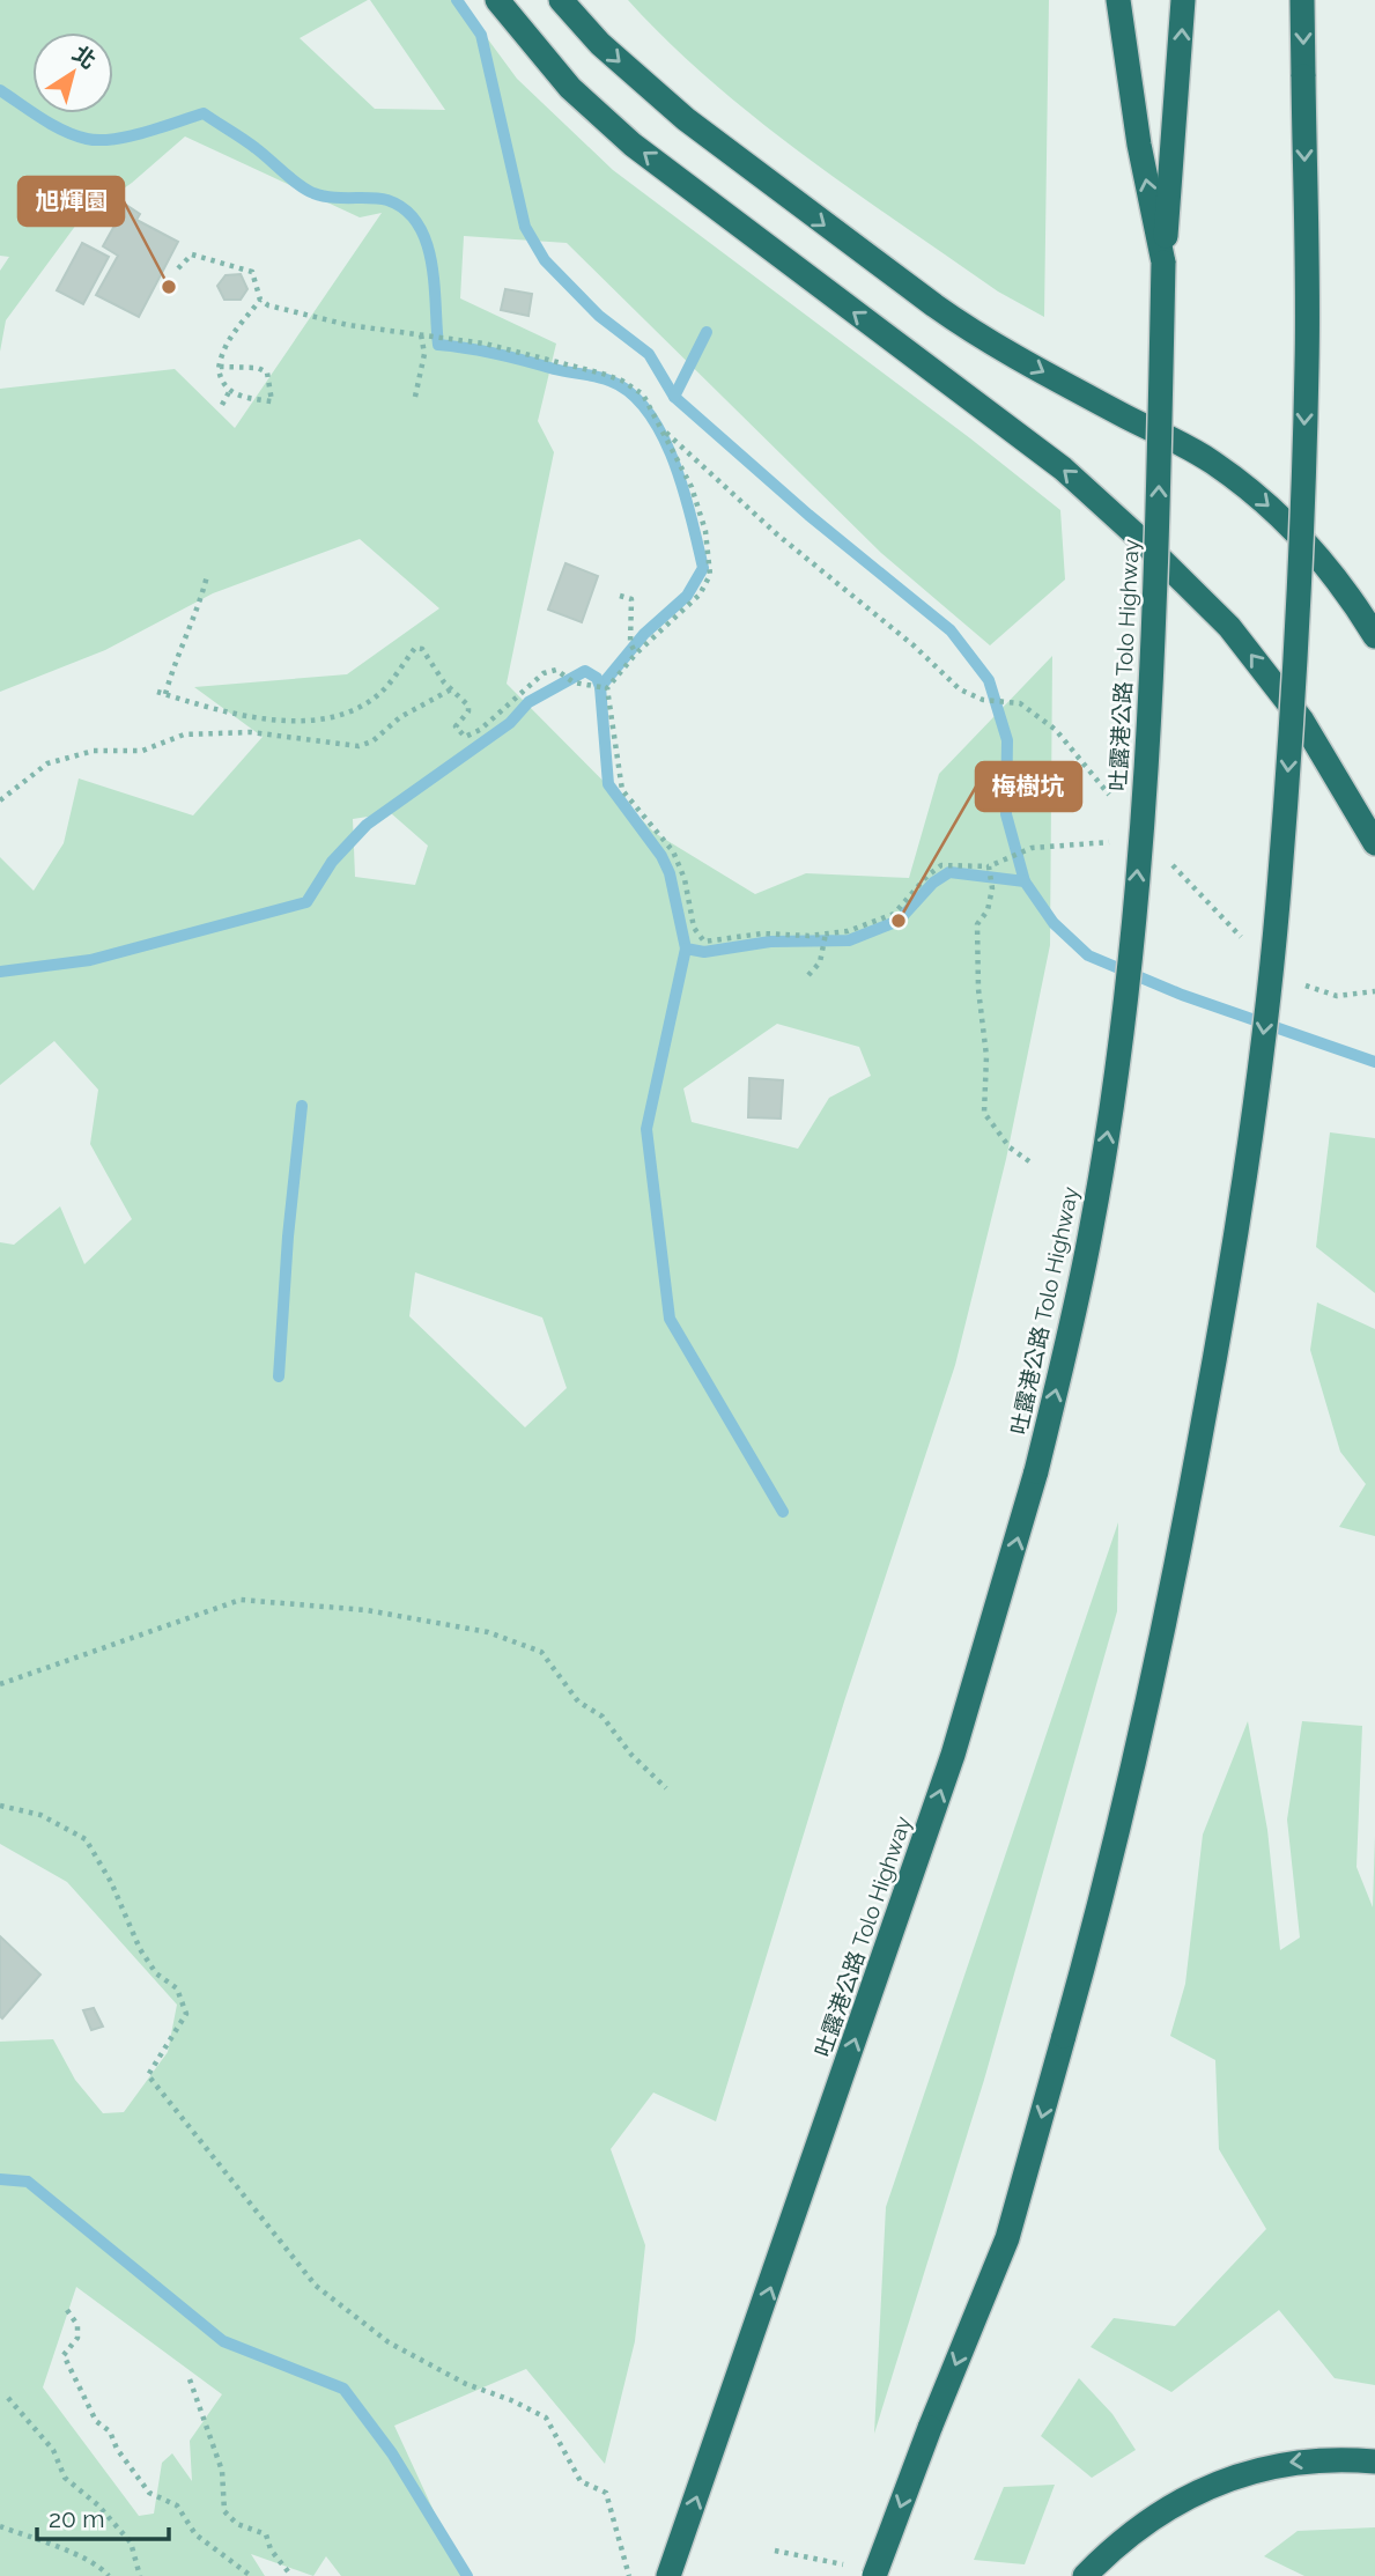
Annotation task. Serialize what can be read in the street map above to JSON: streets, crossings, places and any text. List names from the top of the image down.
{
  "streets": {
    "highway": ["吐露港公路 Tolo Highway"]
  },
  "places": ["旭輝園", "梅樹坑"],
  "scale_bar": "20 m",
  "north": "top right"
}
